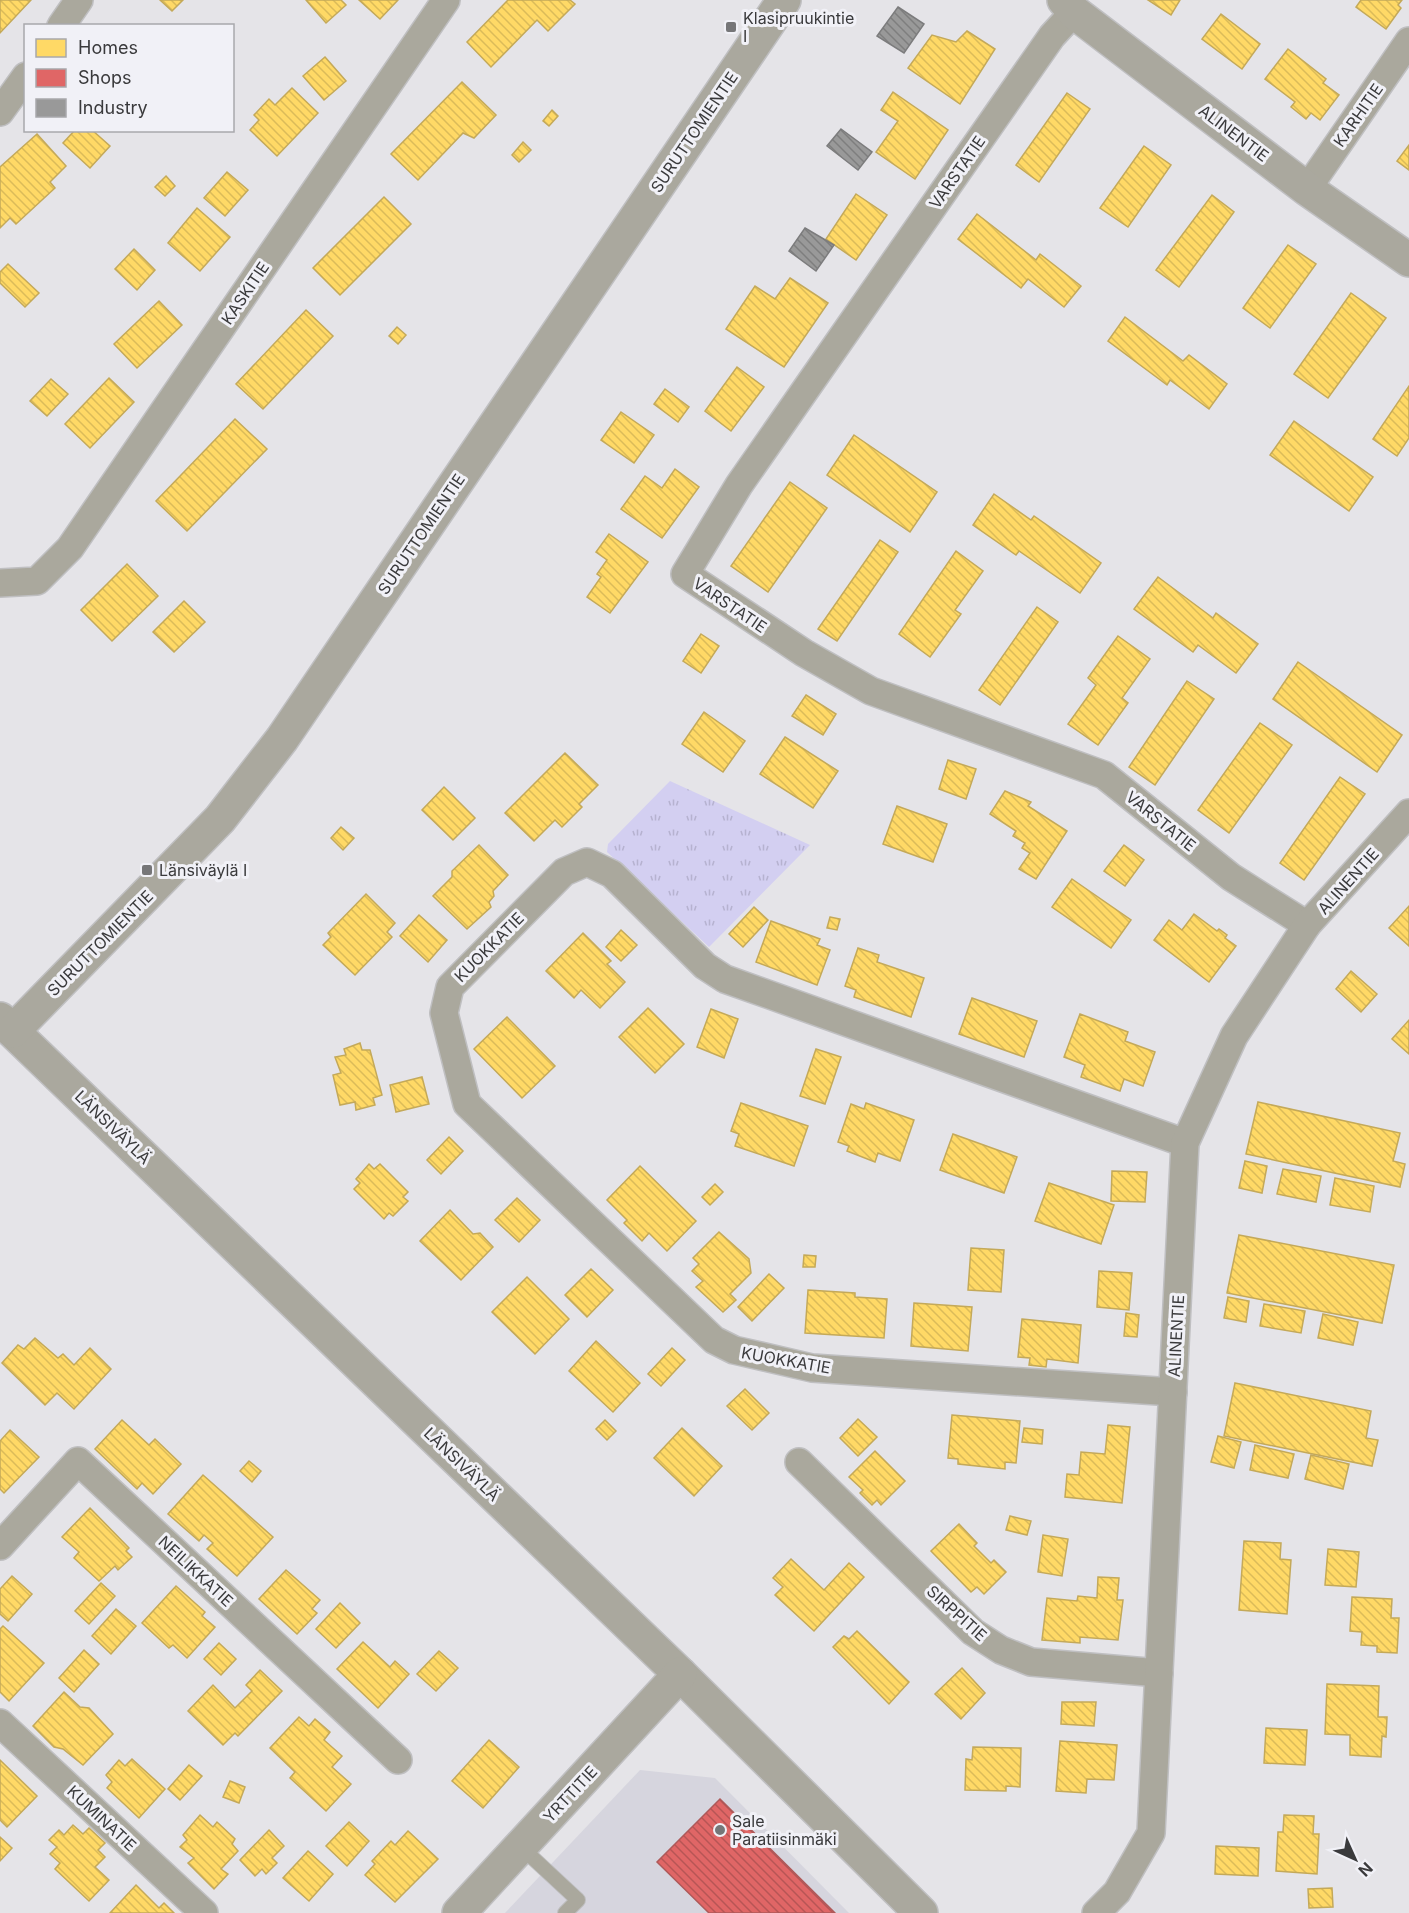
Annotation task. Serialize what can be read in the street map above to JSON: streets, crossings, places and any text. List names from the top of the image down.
{
  "streets": {
    "street": [
      "KARHITIE",
      "SURUTTOMIENTIE",
      "ALINENTIE",
      "VARSTATIE",
      "KASKITIE",
      "KUOKKATIE",
      "LÄNSIVÄYLÄ",
      "NEILIKKATIE",
      "SIRPPITIE",
      "YRTTITIE",
      "KUMINATIE"
    ]
  },
  "crossings": [
    ["KARHITIE", "ALINENTIE"],
    ["SURUTTOMIENTIE", "LÄNSIVÄYLÄ"],
    ["ALINENTIE", "VARSTATIE"],
    ["ALINENTIE", "KUOKKATIE"],
    ["ALINENTIE", "SIRPPITIE"],
    ["LÄNSIVÄYLÄ", "YRTTITIE"]
  ],
  "places": {
    "transit": ["Klasipruukintie I", "Länsiväylä I"],
    "other": ["Sale Paratiisinmäki"]
  },
  "legend": ["Homes", "Shops", "Industry"],
  "north": "bottom right"
}
